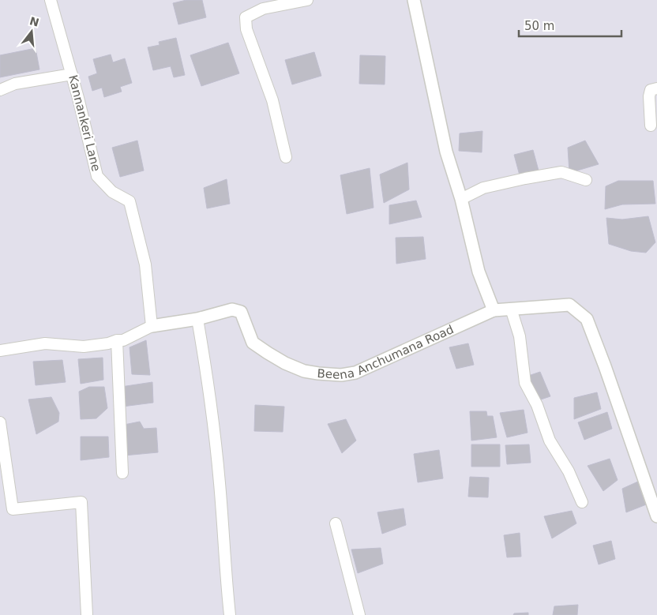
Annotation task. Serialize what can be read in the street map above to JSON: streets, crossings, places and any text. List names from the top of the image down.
{
  "streets": {
    "street": ["Kannankeri Lane", "Beena Anchumana Road"]
  },
  "crossings": [
    ["Kannankeri Lane", "Beena Anchumana Road"]
  ],
  "scale_bar": "50 m",
  "north": "top"
}
